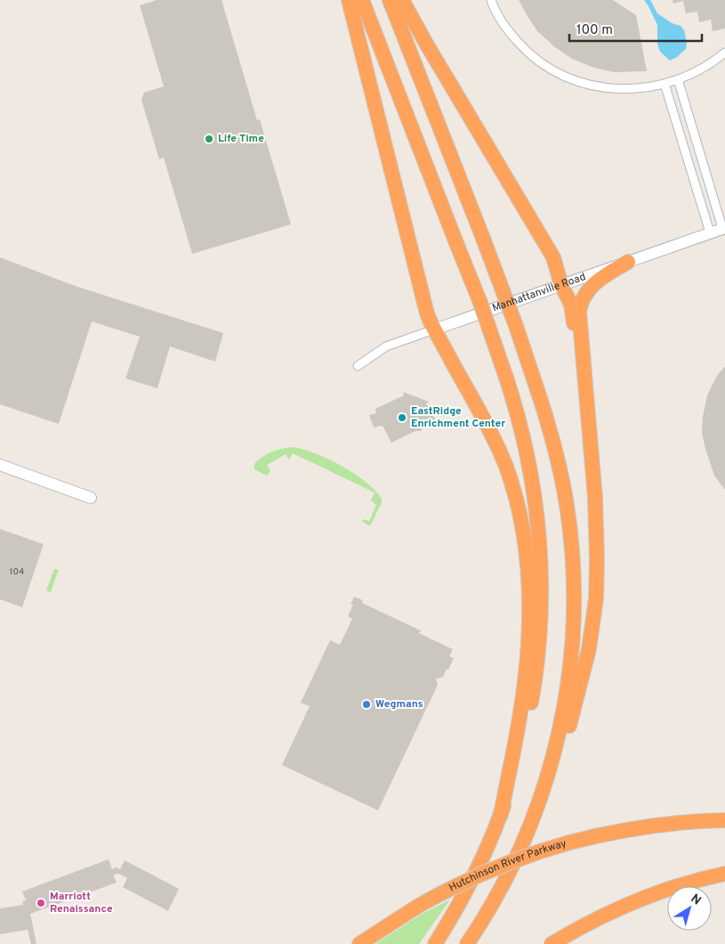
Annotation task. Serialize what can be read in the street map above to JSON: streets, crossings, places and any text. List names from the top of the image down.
{
  "streets": {
    "highway": ["Hutchinson River Parkway"],
    "street": ["Manhattanville Road"]
  },
  "places": [
    "Life Time",
    "EastRidge Enrichment Center",
    "Wegmans",
    "Marriott Renaissance"
  ],
  "house_numbers": ["104"],
  "scale_bar": "100 m",
  "north": "top right"
}
